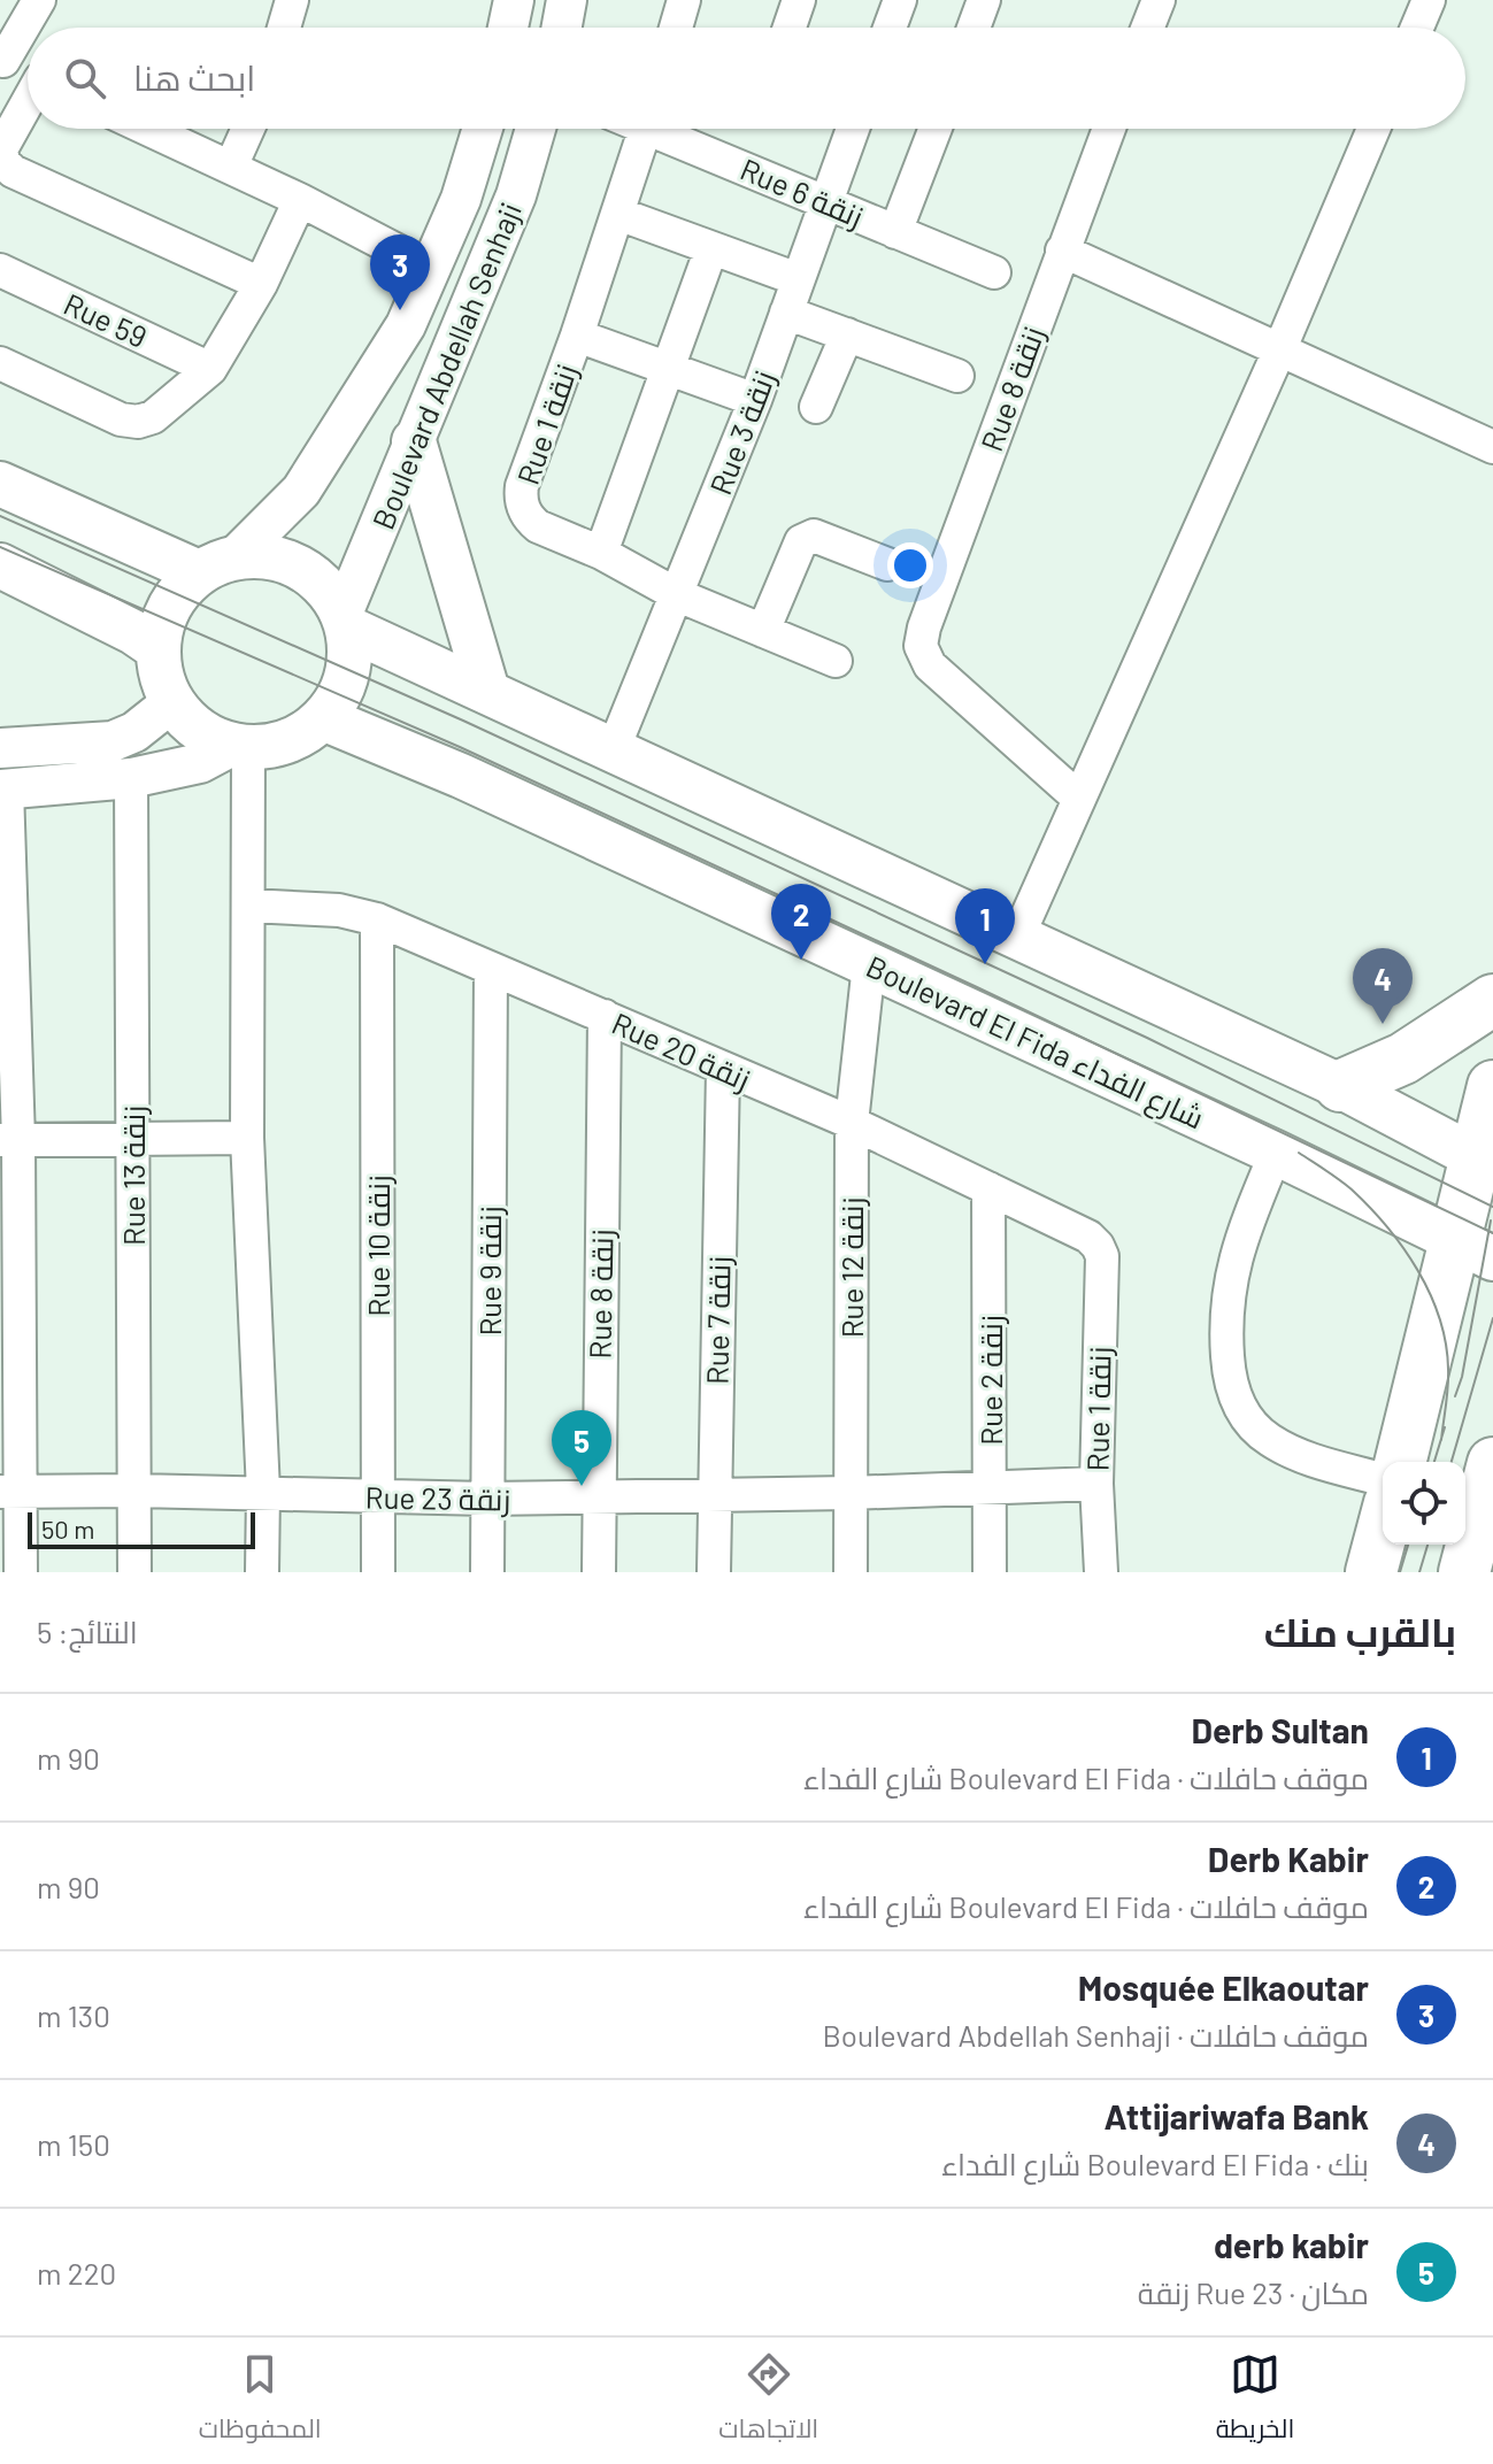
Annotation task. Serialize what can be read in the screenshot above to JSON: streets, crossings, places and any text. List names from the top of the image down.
{
  "streets": {
    "main road": ["Boulevard El Fida شارع الفداء"],
    "street": [
      "Rue 6 زنقة",
      "Rue 59",
      "Boulevard Abdellah Senhaji",
      "Rue 8 زنقة",
      "Rue 1 زنقة",
      "Rue 3 زنقة",
      "Rue 20 زنقة",
      "Rue 13 زنقة",
      "Rue 10 زنقة",
      "Rue 12 زنقة",
      "Rue 9 زنقة",
      "Rue 7 زنقة",
      "Rue 2 زنقة",
      "Rue 23 زنقة"
    ]
  },
  "crossings": [
    ["Rue 6 زنقة", "Rue 3 زنقة"],
    ["Boulevard Abdellah Senhaji", "Boulevard El Fida شارع الفداء"],
    ["Rue 8 زنقة", "Rue 20 زنقة"],
    ["Rue 8 زنقة", "Rue 23 زنقة"],
    ["Rue 1 زنقة", "Rue 3 زنقة"],
    ["Rue 1 زنقة", "Rue 20 زنقة"],
    ["Rue 1 زنقة", "Rue 23 زنقة"],
    ["Boulevard El Fida شارع الفداء", "Rue 12 زنقة"],
    ["Rue 20 زنقة", "Rue 10 زنقة"],
    ["Rue 20 زنقة", "Rue 12 زنقة"],
    ["Rue 20 زنقة", "Rue 9 زنقة"],
    ["Rue 20 زنقة", "Rue 7 زنقة"],
    ["Rue 20 زنقة", "Rue 2 زنقة"],
    ["Rue 13 زنقة", "Rue 23 زنقة"],
    ["Rue 10 زنقة", "Rue 23 زنقة"],
    ["Rue 12 زنقة", "Rue 23 زنقة"],
    ["Rue 9 زنقة", "Rue 23 زنقة"],
    ["Rue 7 زنقة", "Rue 23 زنقة"],
    ["Rue 2 زنقة", "Rue 23 زنقة"]
  ],
  "scale_bar": "50 m",
  "page": {
    "search": "ابحث هنا",
    "pins": [
      "3",
      "2",
      "1",
      "4",
      "5"
    ],
    "scale": "50 m",
    "heading": ["بالقرب منك", "النتائج: 5"],
    "list": [
      {
        "mark": "1",
        "name": "Derb Sultan",
        "note": "موقف حافلات · Boulevard El Fida شارع الفداء",
        "value": "90 m"
      },
      {
        "mark": "2",
        "name": "Derb Kabir",
        "note": "موقف حافلات · Boulevard El Fida شارع الفداء",
        "value": "90 m"
      },
      {
        "mark": "3",
        "name": "Mosquée Elkaoutar",
        "note": "موقف حافلات · Boulevard Abdellah Senhaji",
        "value": "130 m"
      },
      {
        "mark": "4",
        "name": "Attijariwafa Bank",
        "note": "بنك · Boulevard El Fida شارع الفداء",
        "value": "150 m"
      },
      {
        "mark": "5",
        "name": "derb kabir",
        "note": "مكان · Rue 23 زنقة",
        "value": "220 m"
      }
    ],
    "nav": ["الخريطة", "الاتجاهات", "المحفوظات"]
  }
}
